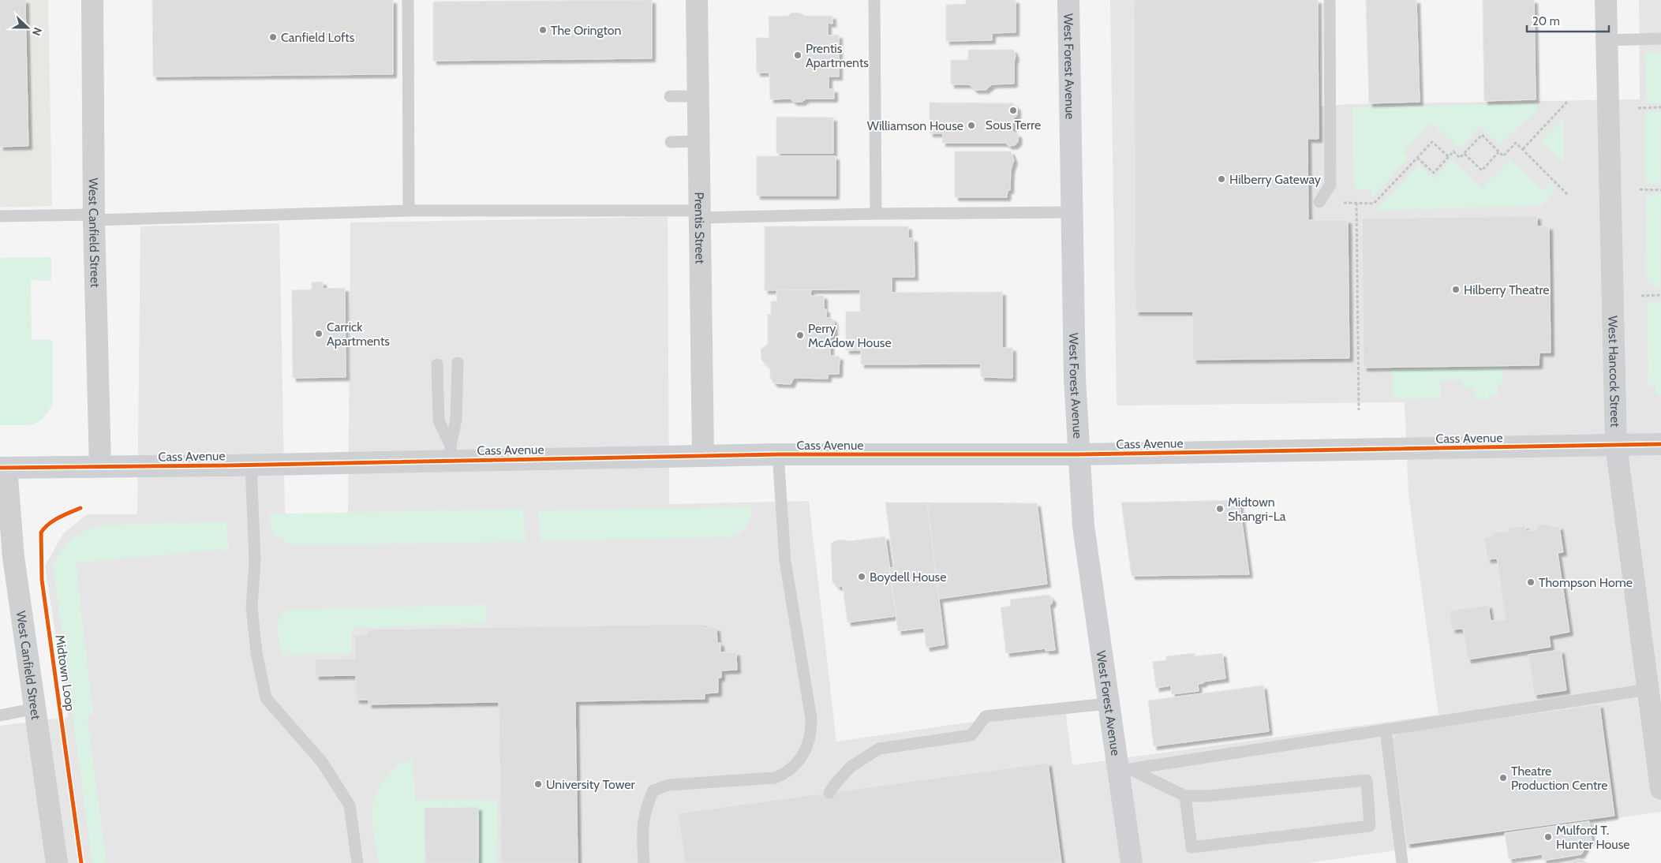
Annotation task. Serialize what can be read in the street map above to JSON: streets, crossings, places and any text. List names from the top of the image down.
{
  "streets": {
    "street": [
      "West Forest Avenue",
      "Prentis Street",
      "West Canfield Street",
      "West Hancock Street",
      "Cass Avenue"
    ],
    "cycle path": ["Midtown Loop"]
  },
  "crossings": [
    ["West Forest Avenue", "Cass Avenue"],
    ["Prentis Street", "Cass Avenue"],
    ["West Canfield Street", "Cass Avenue"],
    ["West Hancock Street", "Cass Avenue"]
  ],
  "places": [
    "The Orington",
    "Canfield Lofts",
    "Prentis Apartments",
    "Sous Terre",
    "Williamson House",
    "Hilberry Gateway",
    "Hilberry Theatre",
    "Carrick Apartments",
    "Perry McAdow House",
    "Midtown Shangri-La",
    "Boydell House",
    "Thompson Home",
    "Theatre Production Centre",
    "University Tower",
    "Mulford T. Hunter House"
  ],
  "scale_bar": "20 m",
  "north": "right"
}
